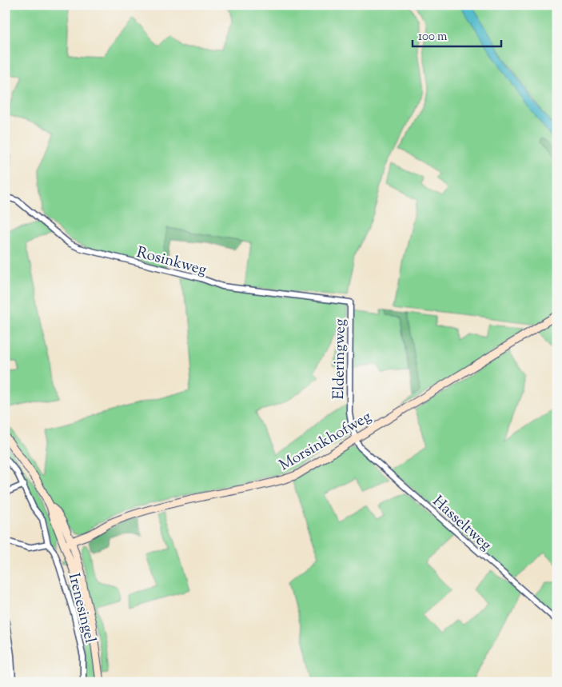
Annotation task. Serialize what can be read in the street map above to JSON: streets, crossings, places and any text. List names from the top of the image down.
{
  "streets": {
    "street": [
      "Rosinkweg",
      "Elderingweg",
      "Morsinkhofweg",
      "Hasseltweg",
      "Irenesingel"
    ]
  },
  "crossings": [
    ["Rosinkweg", "Elderingweg"],
    ["Elderingweg", "Morsinkhofweg"],
    ["Elderingweg", "Hasseltweg"],
    ["Morsinkhofweg", "Hasseltweg"]
  ],
  "scale_bar": "100 m"
}
